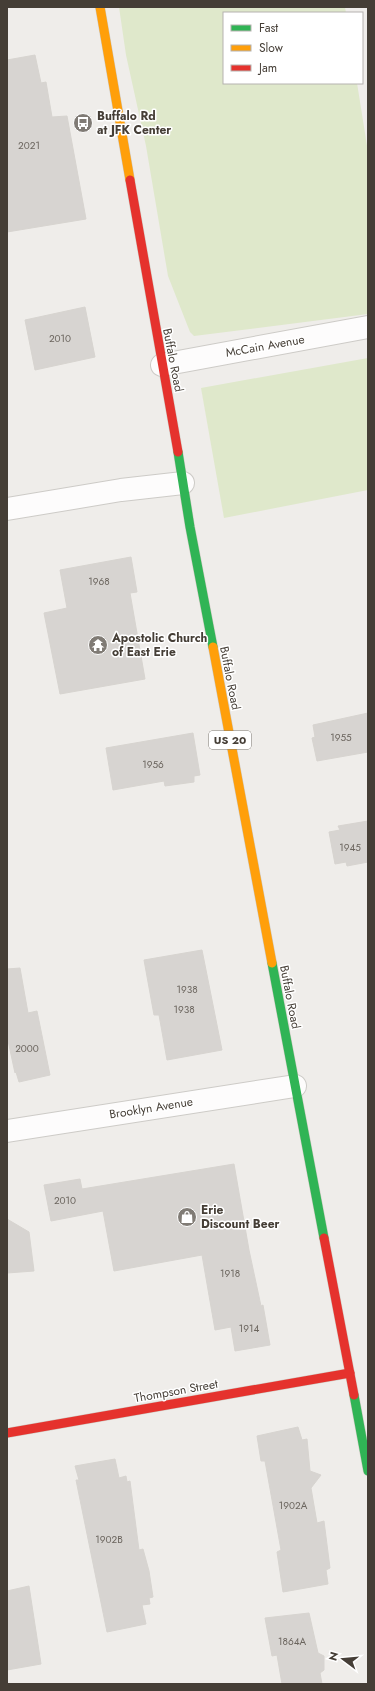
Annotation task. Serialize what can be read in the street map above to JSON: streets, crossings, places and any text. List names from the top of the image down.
{
  "streets": {
    "main road": ["Buffalo Road", "US 20", "Thompson Street"],
    "street": ["McCain Avenue", "Brooklyn Avenue"]
  },
  "crossings": [
    ["McCain Avenue", "Buffalo Road"],
    ["Buffalo Road", "Brooklyn Avenue"],
    ["Buffalo Road", "Thompson Street"]
  ],
  "places": {
    "bus stop": ["Buffalo Rd at JFK Center"],
    "temple": ["Apostolic Church of East Erie"],
    "shop": ["Erie Discount Beer"]
  },
  "house_numbers": [
    "2021",
    "2010",
    "1968",
    "1955",
    "1956",
    "1945",
    "1938",
    "1938",
    "2000",
    "2010",
    "1918",
    "1914",
    "1902A",
    "1902B",
    "1864A"
  ],
  "legend": ["Fast", "Slow", "Jam"],
  "north": "left"
}
